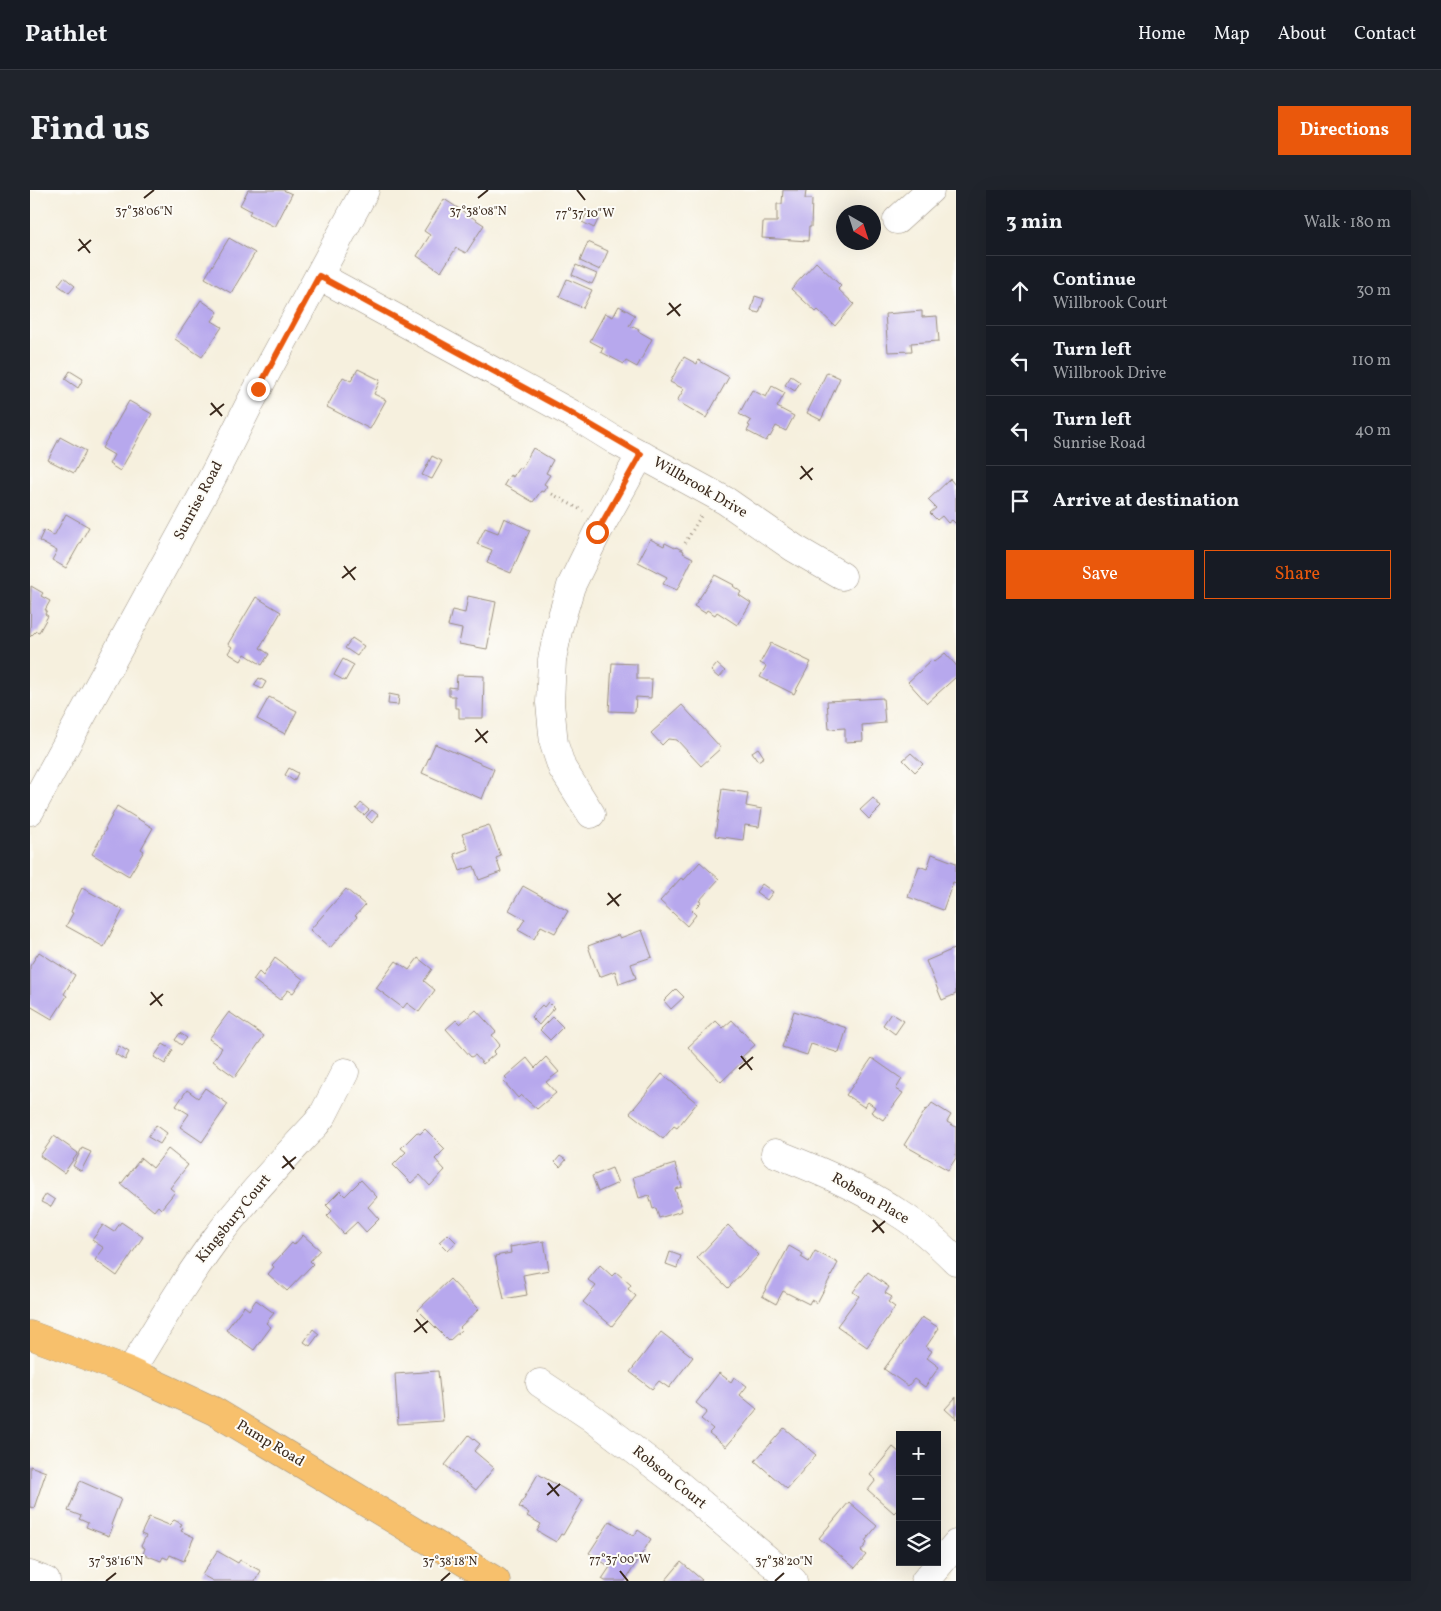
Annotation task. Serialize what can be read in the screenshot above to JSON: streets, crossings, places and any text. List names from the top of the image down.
{
  "streets": {
    "main road": ["Pump Road"],
    "street": [
      "Willbrook Drive",
      "Sunrise Road",
      "Robson Place",
      "Kingsbury Court",
      "Robson Court"
    ]
  },
  "crossings": [
    ["Willbrook Drive", "Sunrise Road"],
    ["Kingsbury Court", "Pump Road"]
  ],
  "north": "bottom right",
  "page": {
    "header": "Pathlet",
    "nav": [
      "Home",
      "Map",
      "About",
      "Contact"
    ],
    "title": "Find us",
    "buttons": [
      "Directions",
      ["Save", "Share"]
    ],
    "heading": ["3 min", "Walk · 180 m"],
    "list": [
      ["Continue", "Willbrook Court", "30 m"],
      ["Turn left", "Willbrook Drive", "110 m"],
      ["Turn left", "Sunrise Road", "40 m"],
      "Arrive at destination"
    ],
    "map_buttons": ["+", "−"]
  },
  "coordinates": [
    "37°38'06\"N",
    "37°38'08\"N",
    "77°37'10\"W",
    "77°37'00\"W",
    "37°38'16\"N",
    "37°38'18\"N",
    "37°38'20\"N"
  ]
}
